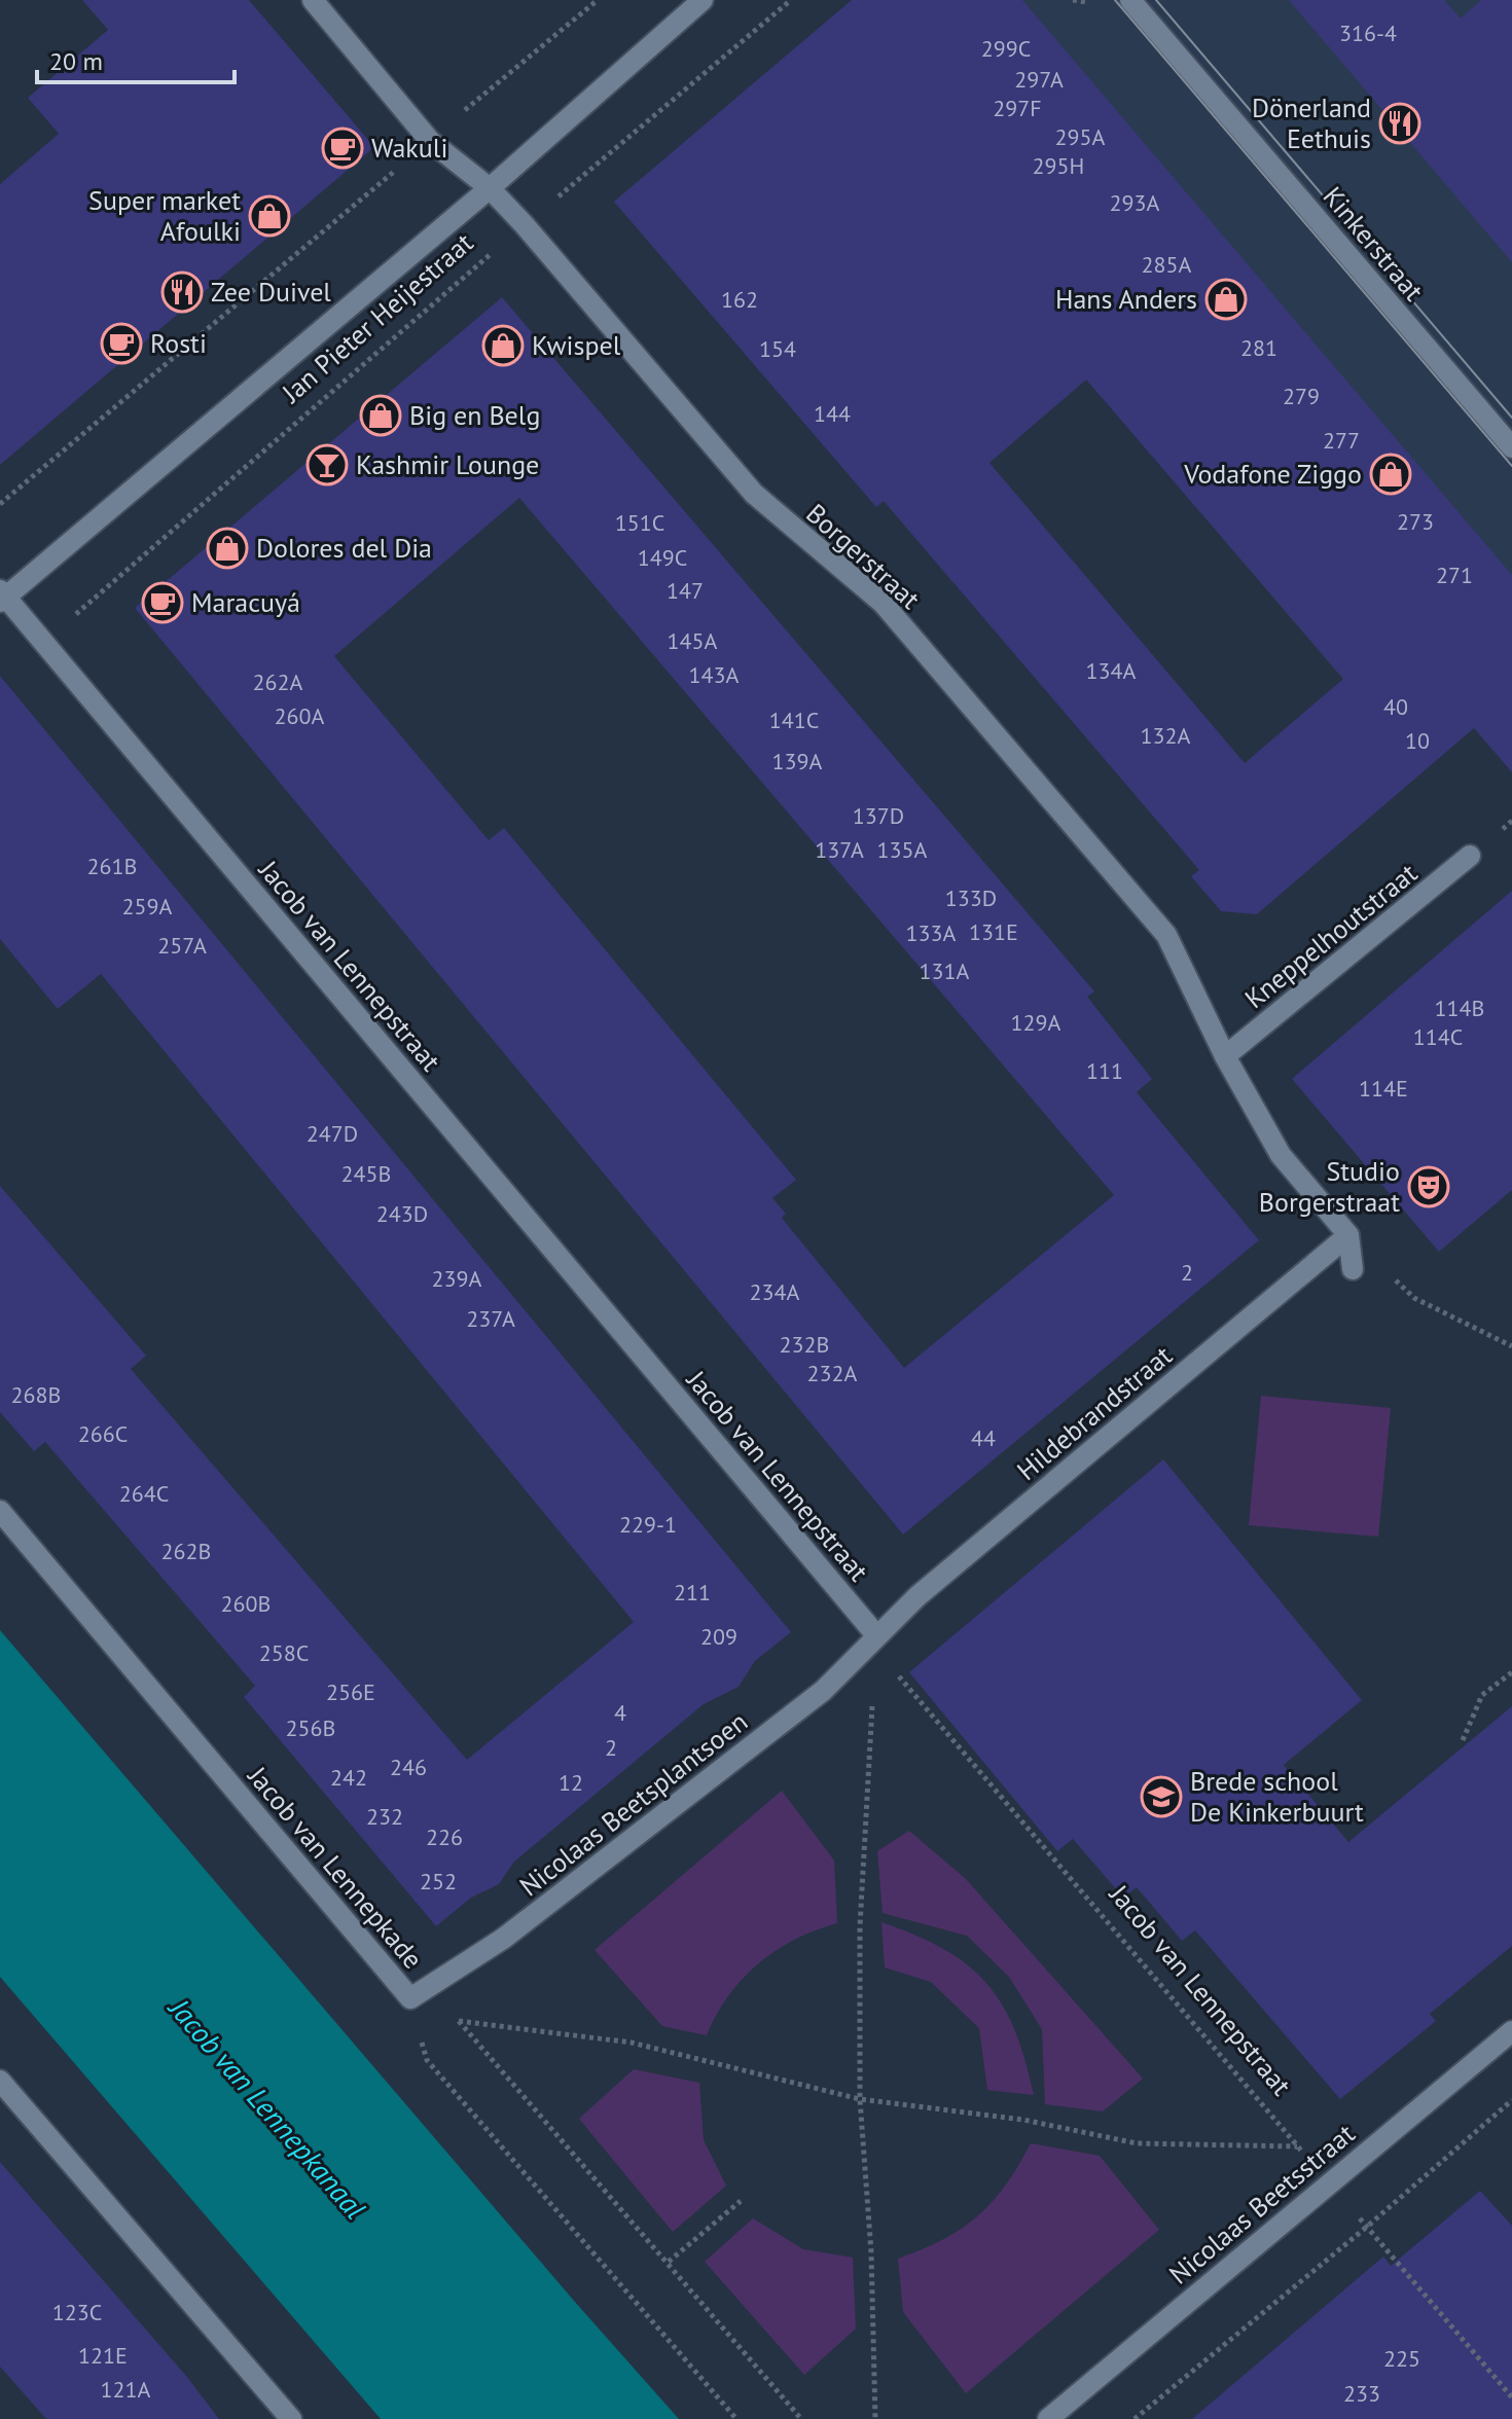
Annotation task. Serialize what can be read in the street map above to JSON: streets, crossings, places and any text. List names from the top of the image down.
{
  "streets": {
    "street": [
      "Kinkerstraat",
      "Jan Pieter Heijestraat",
      "Borgerstraat",
      "Kneppelhoutstraat",
      "Jacob van Lennepstraat",
      "Hildebrandstraat",
      "Nicolaas Beetsplantsoen",
      "Jacob van Lennepkade",
      "Nicolaas Beetsstraat"
    ]
  },
  "crossings": [
    ["Jan Pieter Heijestraat", "Borgerstraat"],
    ["Jan Pieter Heijestraat", "Jacob van Lennepstraat"],
    ["Borgerstraat", "Kneppelhoutstraat"],
    ["Borgerstraat", "Hildebrandstraat"],
    ["Jacob van Lennepstraat", "Hildebrandstraat"],
    ["Jacob van Lennepstraat", "Nicolaas Beetsplantsoen"],
    ["Jacob van Lennepstraat", "Nicolaas Beetsstraat"],
    ["Hildebrandstraat", "Nicolaas Beetsplantsoen"],
    ["Nicolaas Beetsplantsoen", "Jacob van Lennepkade"]
  ],
  "water": ["Jacob van Lennepkanaal"],
  "places": {
    "restaurant": ["Dönerland Eethuis", "Zee Duivel"],
    "cafe": ["Wakuli", "Rosti", "Maracuyá"],
    "shop": [
      "Super market Afoulki",
      "Hans Anders",
      "Kwispel",
      "Big en Belg",
      "Vodafone Ziggo",
      "Dolores del Dia"
    ],
    "bar": ["Kashmir Lounge"],
    "theatre": ["Studio Borgerstraat"],
    "school or university": ["Brede school De Kinkerbuurt"]
  },
  "house_numbers": [
    "316-4",
    "299C",
    "297A",
    "297F",
    "295A",
    "295H",
    "293A",
    "285A",
    "162",
    "281",
    "154",
    "279",
    "144",
    "277",
    "273",
    "151C",
    "149C",
    "271",
    "147",
    "145A",
    "134A",
    "143A",
    "262A",
    "40",
    "260A",
    "141C",
    "132A",
    "10",
    "139A",
    "137D",
    "137A",
    "135A",
    "261B",
    "133D",
    "259A",
    "131E",
    "133A",
    "257A",
    "131A",
    "114B",
    "129A",
    "114C",
    "111",
    "114E",
    "247D",
    "245B",
    "243D",
    "2",
    "239A",
    "234A",
    "237A",
    "232B",
    "232A",
    "268B",
    "266C",
    "44",
    "264C",
    "229-1",
    "262B",
    "211",
    "260B",
    "209",
    "258C",
    "256E",
    "4",
    "256B",
    "2",
    "246",
    "242",
    "12",
    "232",
    "226",
    "252",
    "123C",
    "121E",
    "225",
    "121A",
    "233"
  ],
  "scale_bar": "20 m"
}
